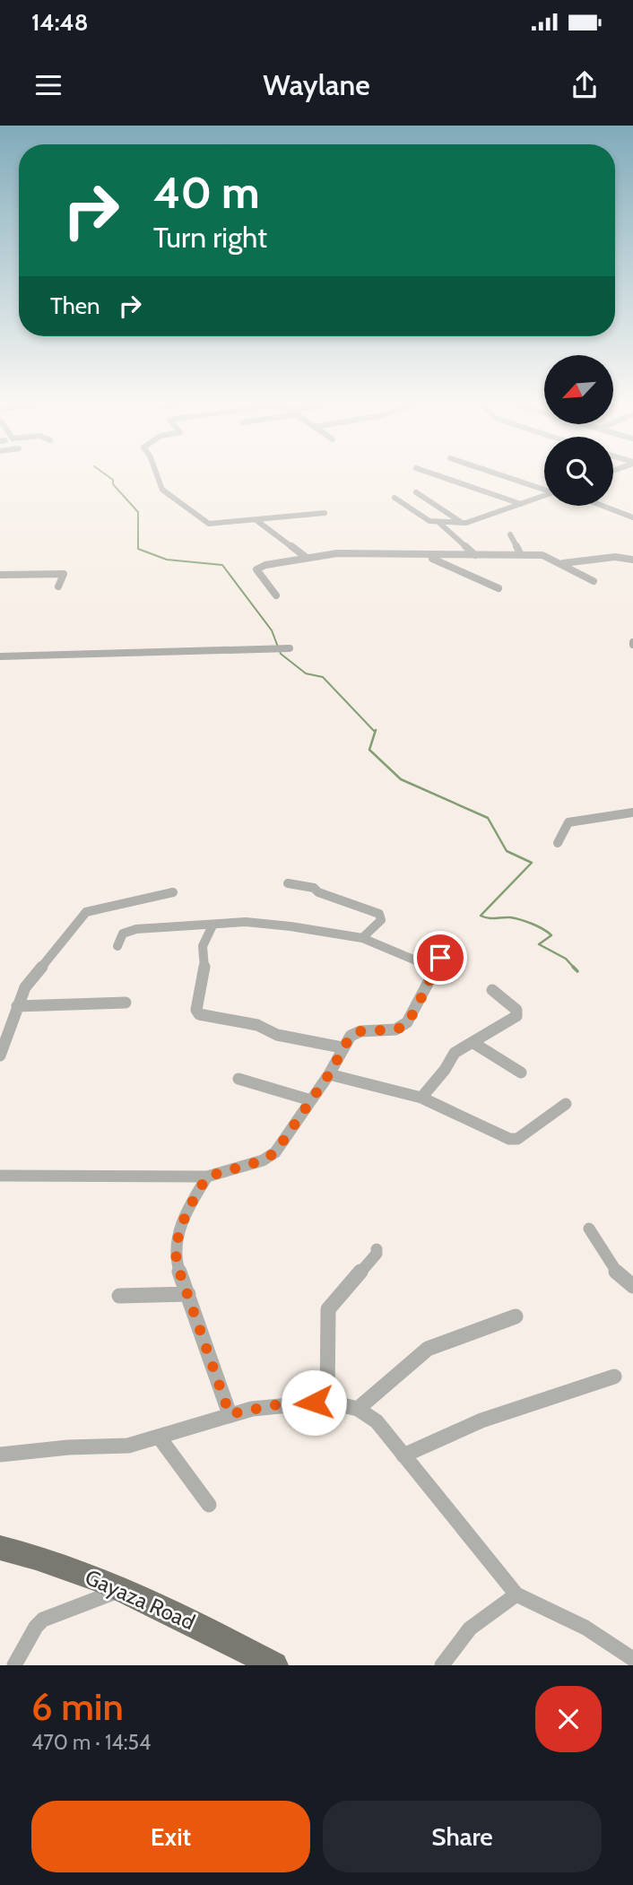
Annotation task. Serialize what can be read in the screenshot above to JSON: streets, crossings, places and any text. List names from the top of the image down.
{
  "streets": {
    "main road": ["Gayaza Road"]
  },
  "north": "bottom left",
  "page": {
    "status": "14:48",
    "header": "Waylane",
    "turn": ["40 m", "Turn right"],
    "then": "Then",
    "heading": ["6 min", "470 m · 14:54"],
    "buttons": ["Exit", "Share"]
  }
}
